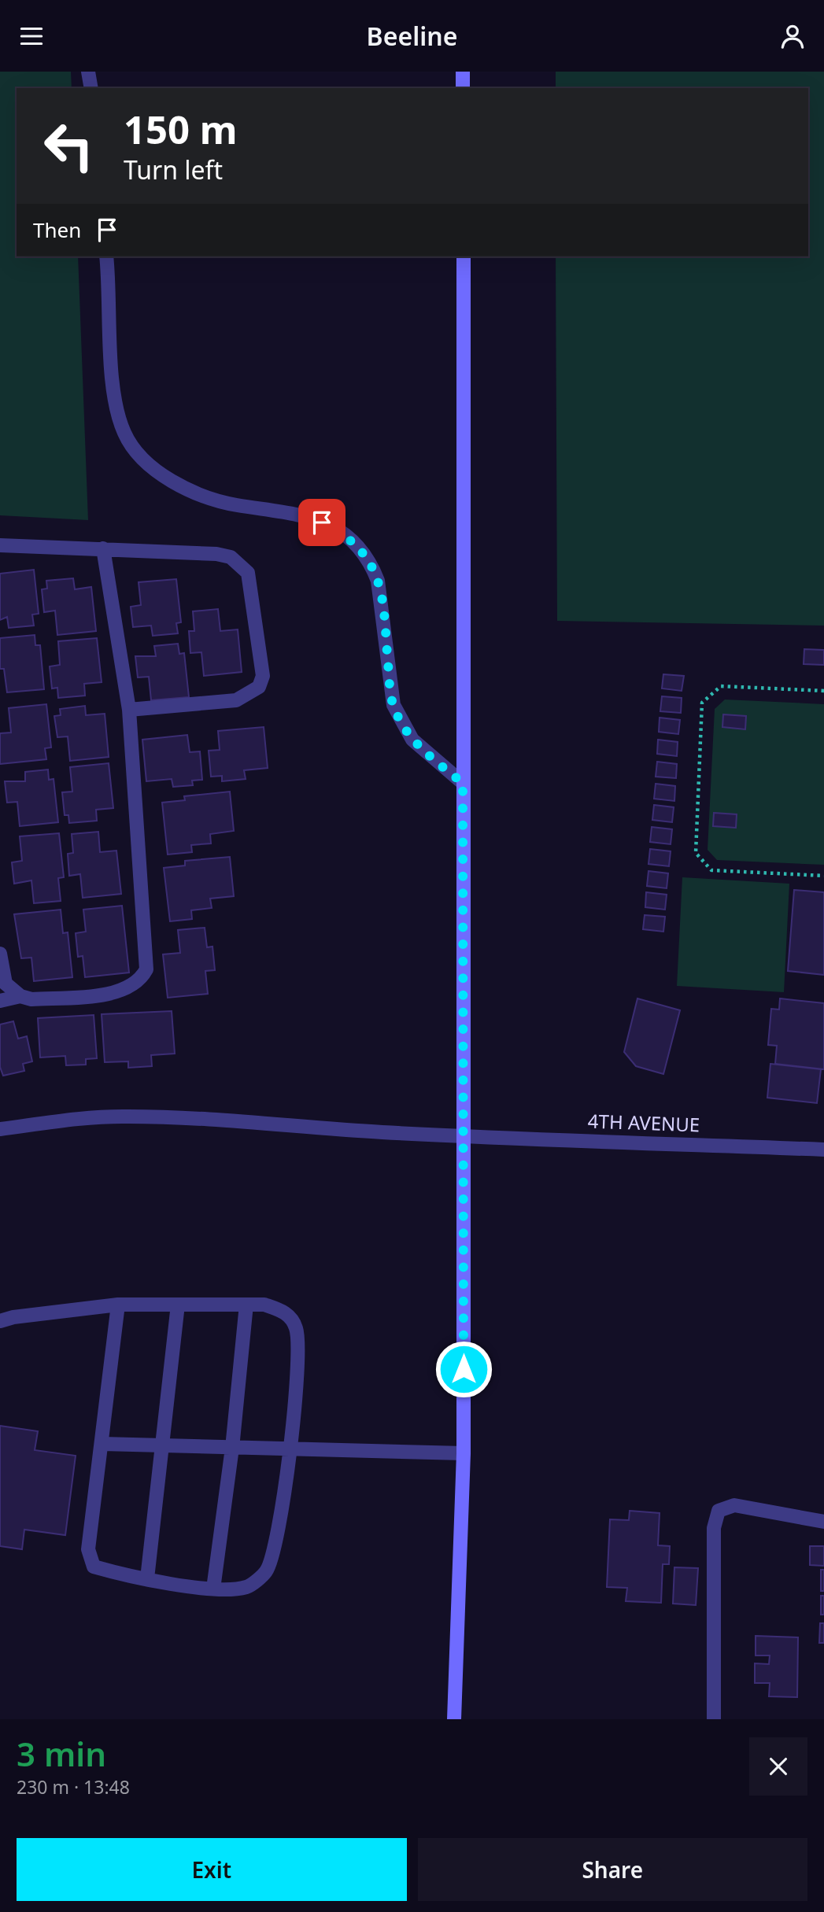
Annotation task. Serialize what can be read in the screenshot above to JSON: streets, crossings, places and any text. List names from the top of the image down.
{
  "streets": {
    "street": ["4TH AVENUE"]
  },
  "page": {
    "header": "Beeline",
    "turn": ["150 m", "Turn left"],
    "then": "Then",
    "heading": ["3 min", "230 m · 13:48"],
    "buttons": ["Exit", "Share"]
  }
}
